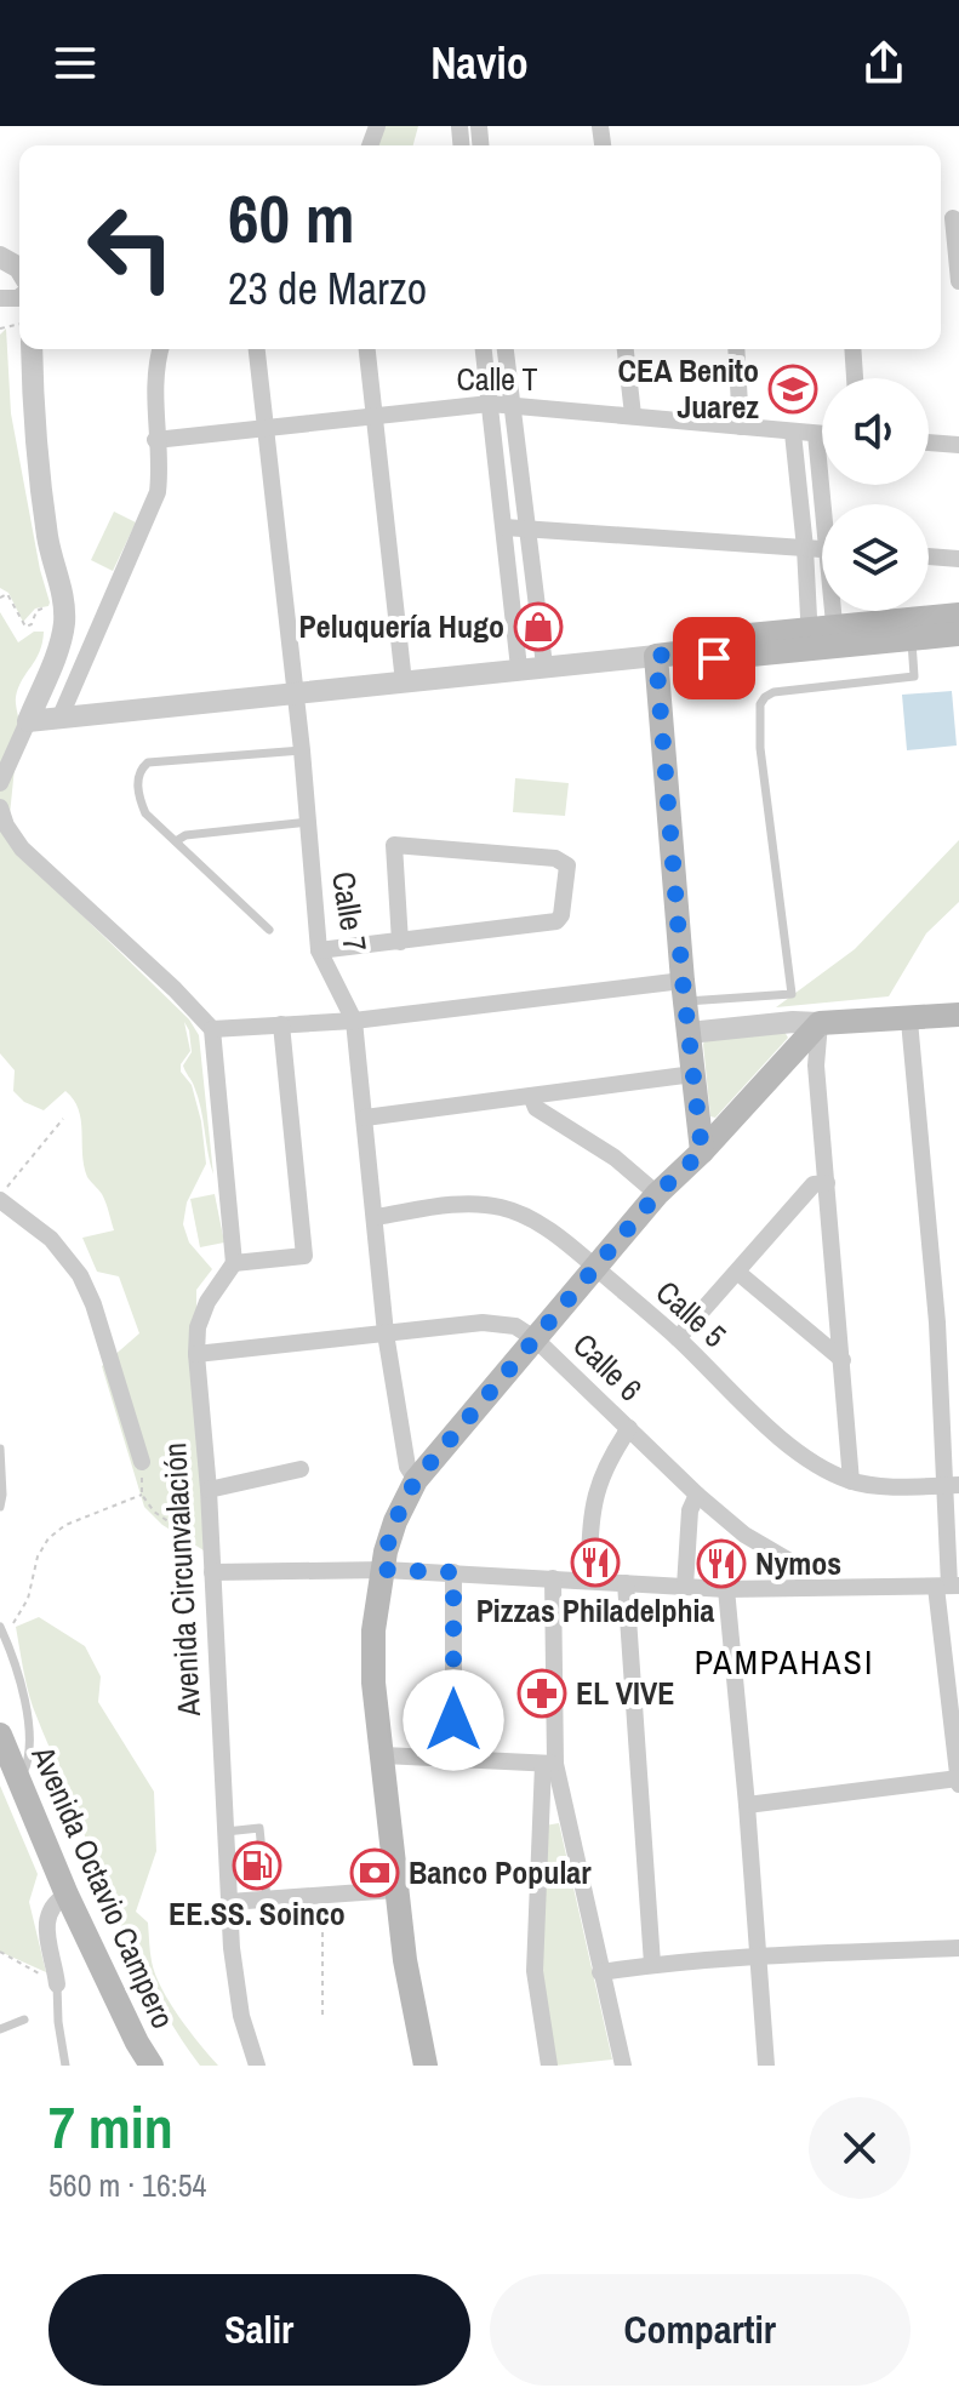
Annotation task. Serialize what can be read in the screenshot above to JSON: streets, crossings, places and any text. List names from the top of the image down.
{
  "streets": {
    "main road": ["Avenida Octavio Campero"],
    "street": [
      "Calle T",
      "Calle 7",
      "Calle 5",
      "Calle 6",
      "Avenida Circunvalación"
    ]
  },
  "crossings": [
    ["Calle T", "Calle 7"],
    ["Calle 7", "Calle 5"],
    ["Calle 7", "Calle 6"],
    ["Calle 6", "Avenida Circunvalación"]
  ],
  "districts": ["PAMPAHASI"],
  "places": {
    "school or university": ["CEA Benito Juarez"],
    "shop": ["Peluquería Hugo"],
    "restaurant": ["Pizzas Philadelphia", "Nymos"],
    "pharmacy": ["EL VIVE"],
    "fuel station": ["EE.SS. Soinco"],
    "bank": ["Banco Popular"]
  },
  "page": {
    "header": "Navio",
    "turn": ["60 m", "23 de Marzo"],
    "heading": ["7 min", "560 m · 16:54"],
    "buttons": ["Salir", "Compartir"]
  }
}
